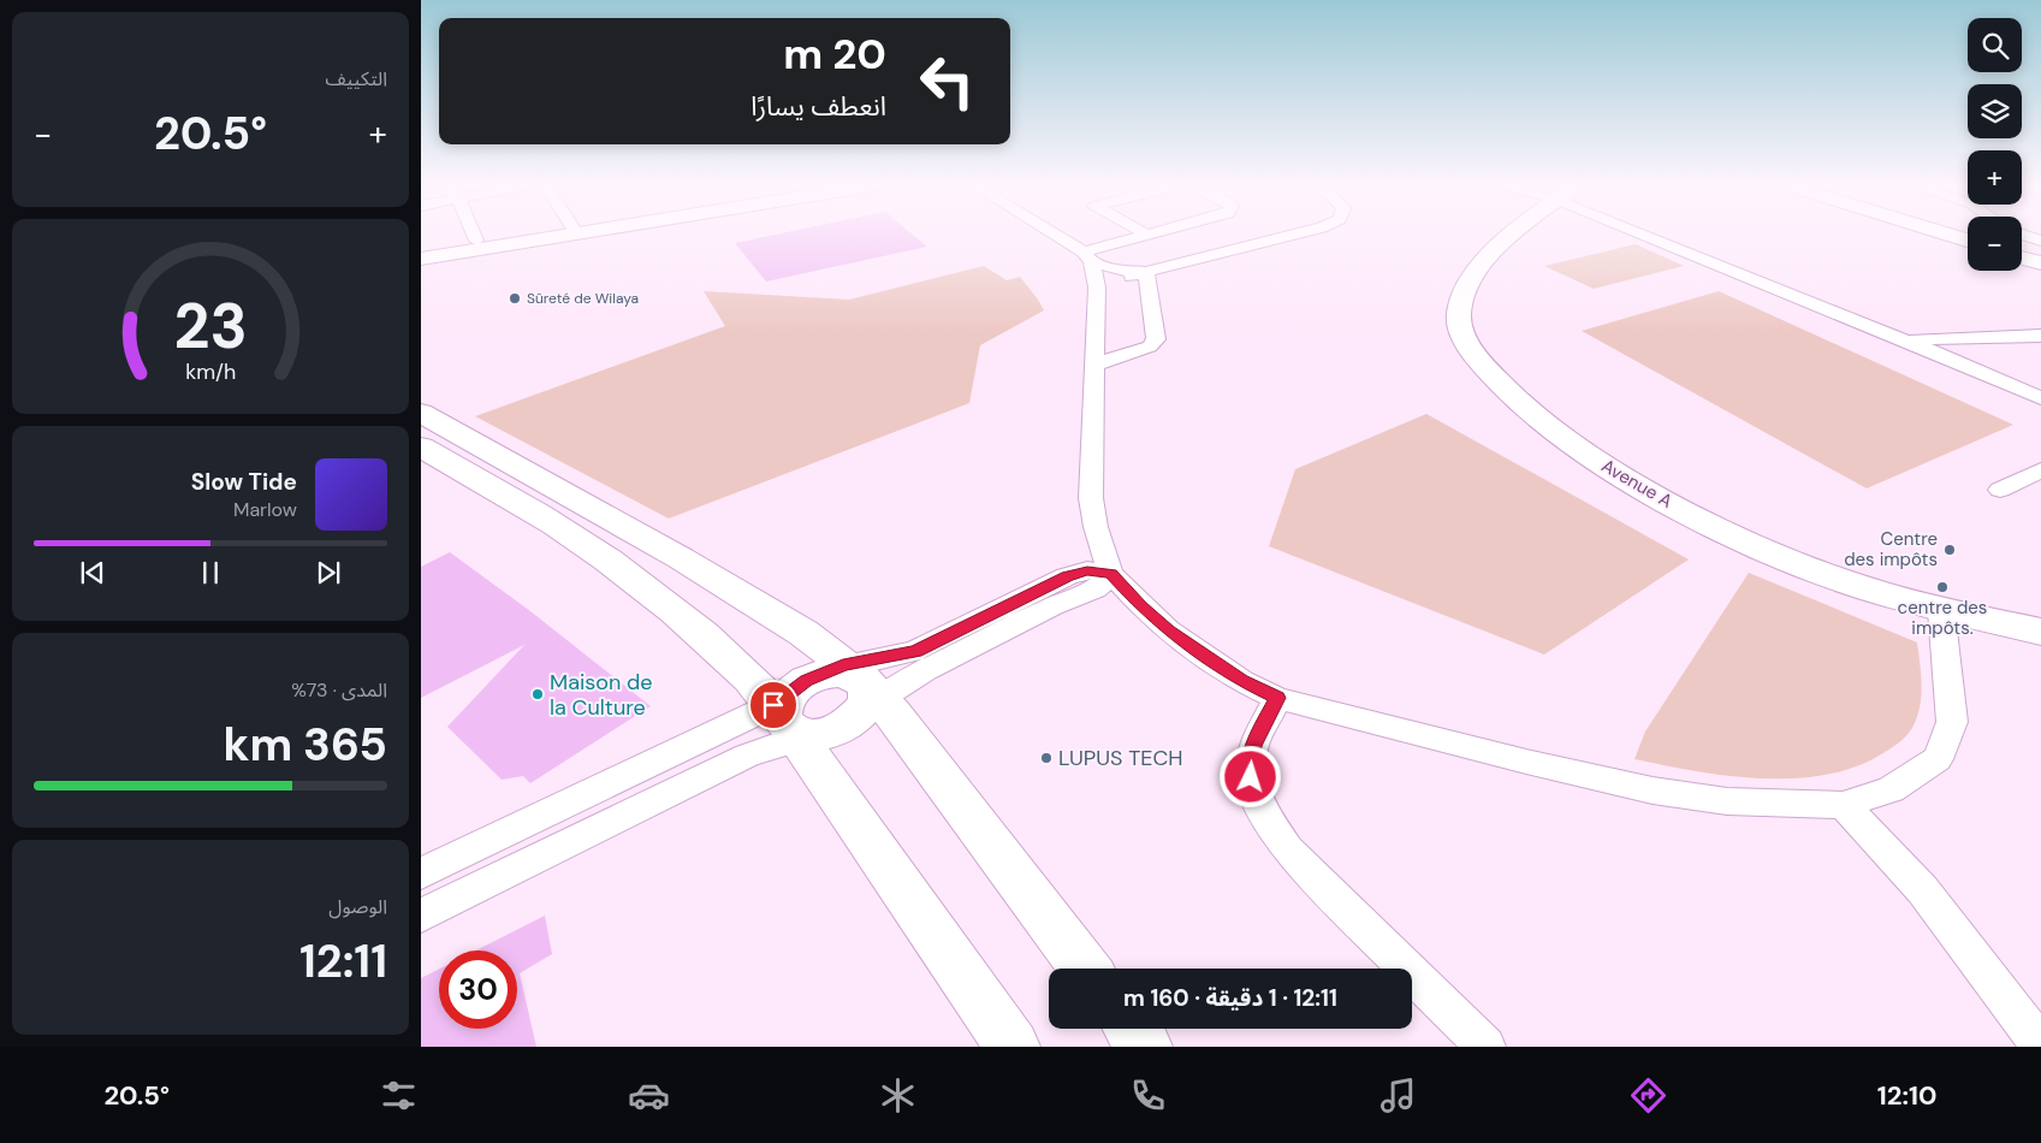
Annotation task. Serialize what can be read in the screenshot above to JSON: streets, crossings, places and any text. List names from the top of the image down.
{
  "streets": {
    "street": ["Avenue A"]
  },
  "places": [
    "Sûreté de Wilaya",
    "Centre des impôts",
    "centre des impôts.",
    "Maison de la Culture",
    "LUPUS TECH"
  ],
  "page": {
    "tile": [
      "التكييف",
      ["المدى · 73%", "365 km"],
      ["الوصول", "12:11"]
    ],
    "map_buttons": ["+", "−"],
    "turn": ["20 m", "انعطف يسارًا"],
    "heat": ["−", "20.5°", "+"],
    "song": ["Slow Tide", "Marlow"],
    "limit": "30",
    "trip": "12:11 · 1 دقيقة · 160 m",
    "tabs": ["12:10", "20.5°"],
    "gauge": ["23", "km/h"]
  }
}
